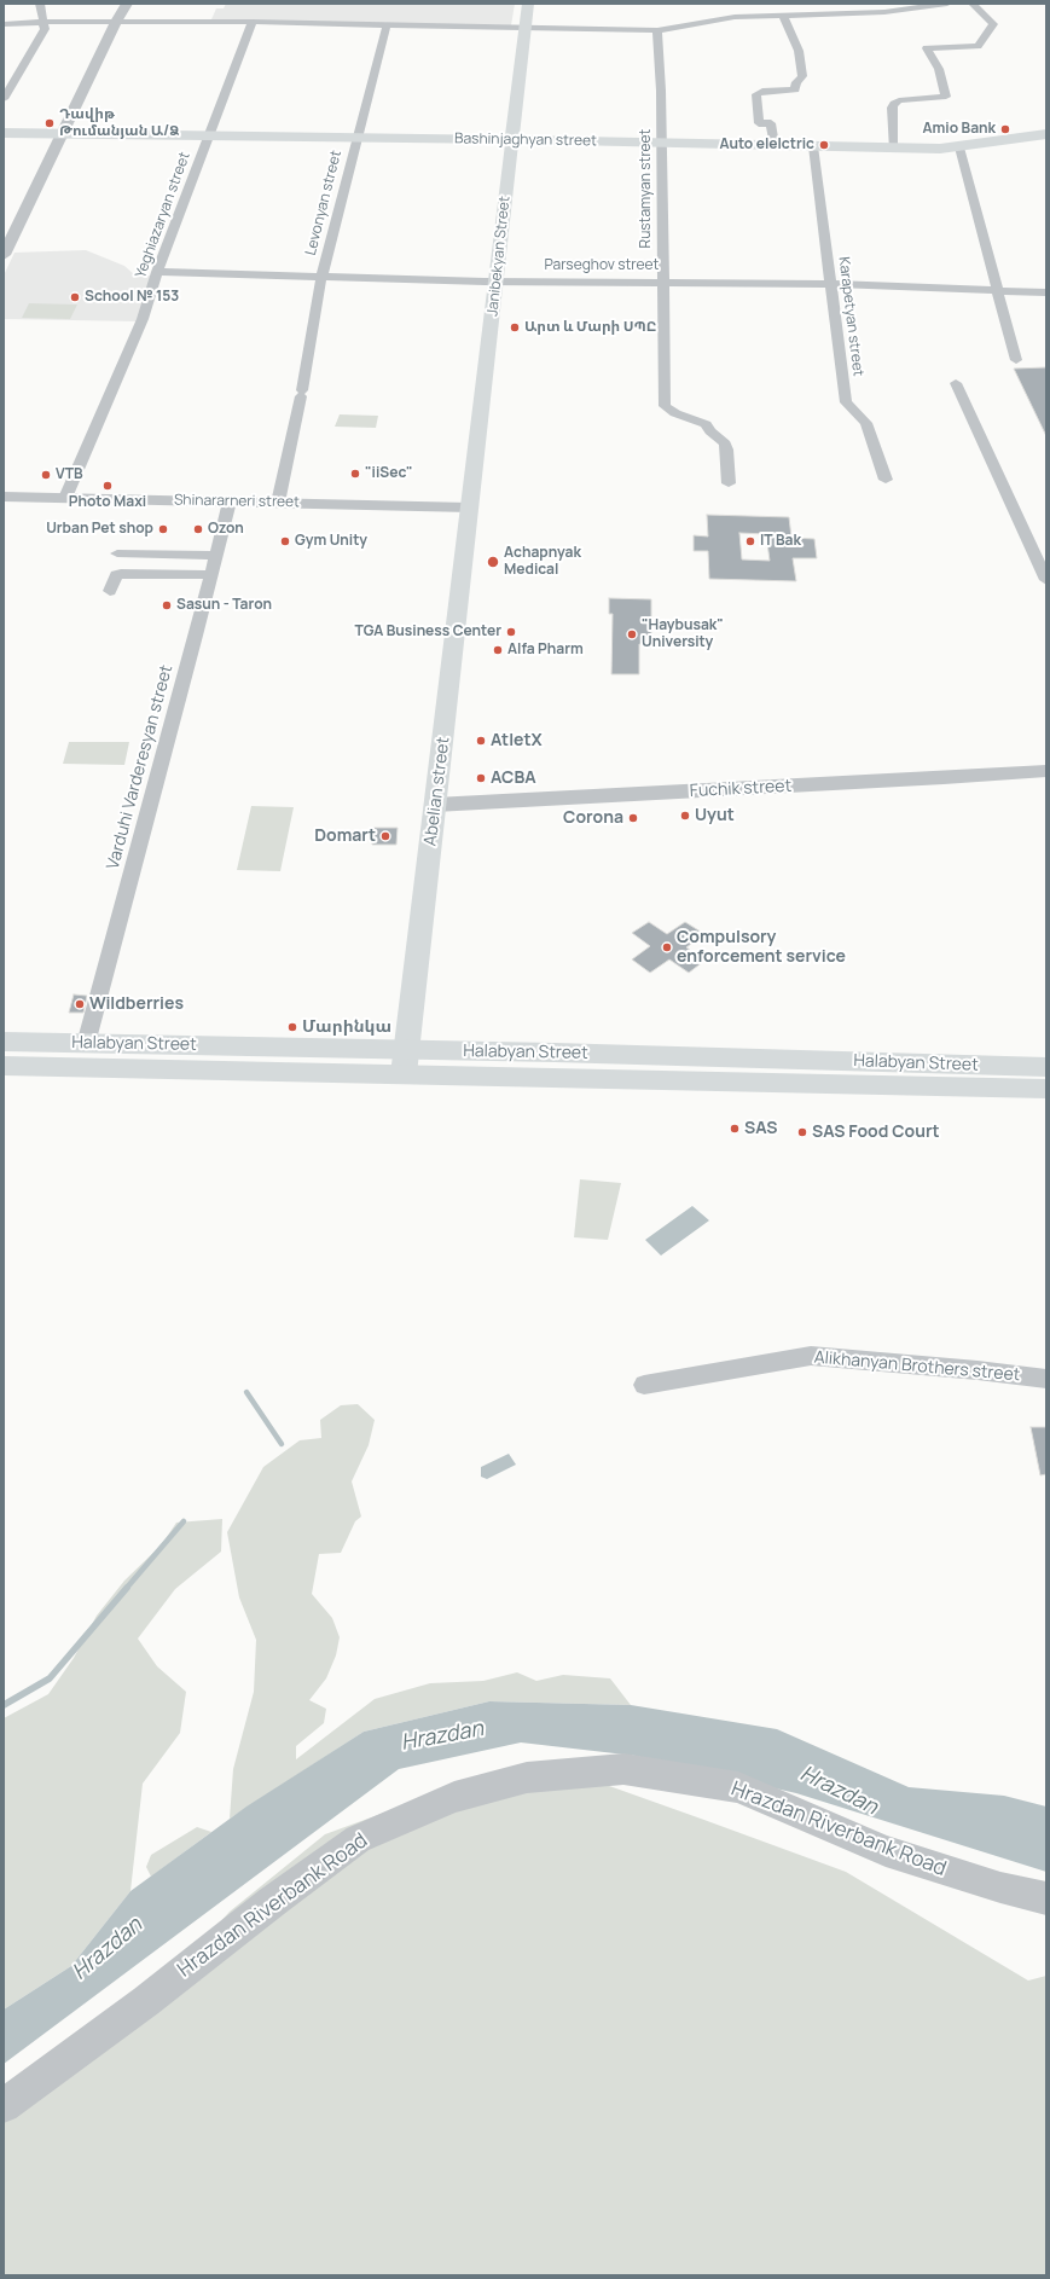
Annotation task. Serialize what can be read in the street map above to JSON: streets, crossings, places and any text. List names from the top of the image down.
{
  "streets": {
    "main road": [
      "Bashinjaghyan street",
      "Janibekyan Street",
      "Abelian street",
      "Halabyan Street"
    ],
    "street": [
      "Rustamyan street",
      "Levonyan street",
      "Yeghiazaryan street",
      "Parseghov street",
      "Karapetyan street",
      "Shinararneri street",
      "Varduhi Varderesyan street",
      "Fuchik street",
      "Alikhanyan Brothers street",
      "Hrazdan Riverbank Road"
    ]
  },
  "crossings": [
    ["Bashinjaghyan street", "Rustamyan street"],
    ["Bashinjaghyan street", "Levonyan street"],
    ["Bashinjaghyan street", "Yeghiazaryan street"],
    ["Bashinjaghyan street", "Janibekyan Street"],
    ["Bashinjaghyan street", "Karapetyan street"],
    ["Rustamyan street", "Parseghov street"],
    ["Levonyan street", "Parseghov street"],
    ["Levonyan street", "Shinararneri street"],
    ["Yeghiazaryan street", "Parseghov street"],
    ["Yeghiazaryan street", "Shinararneri street"],
    ["Janibekyan Street", "Parseghov street"],
    ["Janibekyan Street", "Shinararneri street"],
    ["Janibekyan Street", "Abelian street"],
    ["Parseghov street", "Karapetyan street"],
    ["Shinararneri street", "Varduhi Varderesyan street"],
    ["Shinararneri street", "Abelian street"],
    ["Varduhi Varderesyan street", "Halabyan Street"],
    ["Fuchik street", "Abelian street"],
    ["Abelian street", "Halabyan Street"]
  ],
  "water": ["Hrazdan"],
  "places": [
    "Դավիթ Թումանյան Ա/Ձ",
    "Amio Bank",
    "Auto elelctric",
    "School № 153",
    "Արտ և Մարի ՍՊԸ",
    "\"iiSec\"",
    "VTB",
    "Photo Maxi",
    "Urban Pet shop",
    "Ozon",
    "Gym Unity",
    "IT Bak",
    "Achapnyak Medical",
    "Sasun - Taron",
    "TGA Business Center",
    "\"Haybusak\" University",
    "Alfa Pharm",
    "AtletX",
    "ACBA",
    "Uyut",
    "Corona",
    "Domart",
    "Compulsory enforcement service",
    "Wildberries",
    "Մարինկա",
    "SAS",
    "SAS Food Court"
  ]
}
